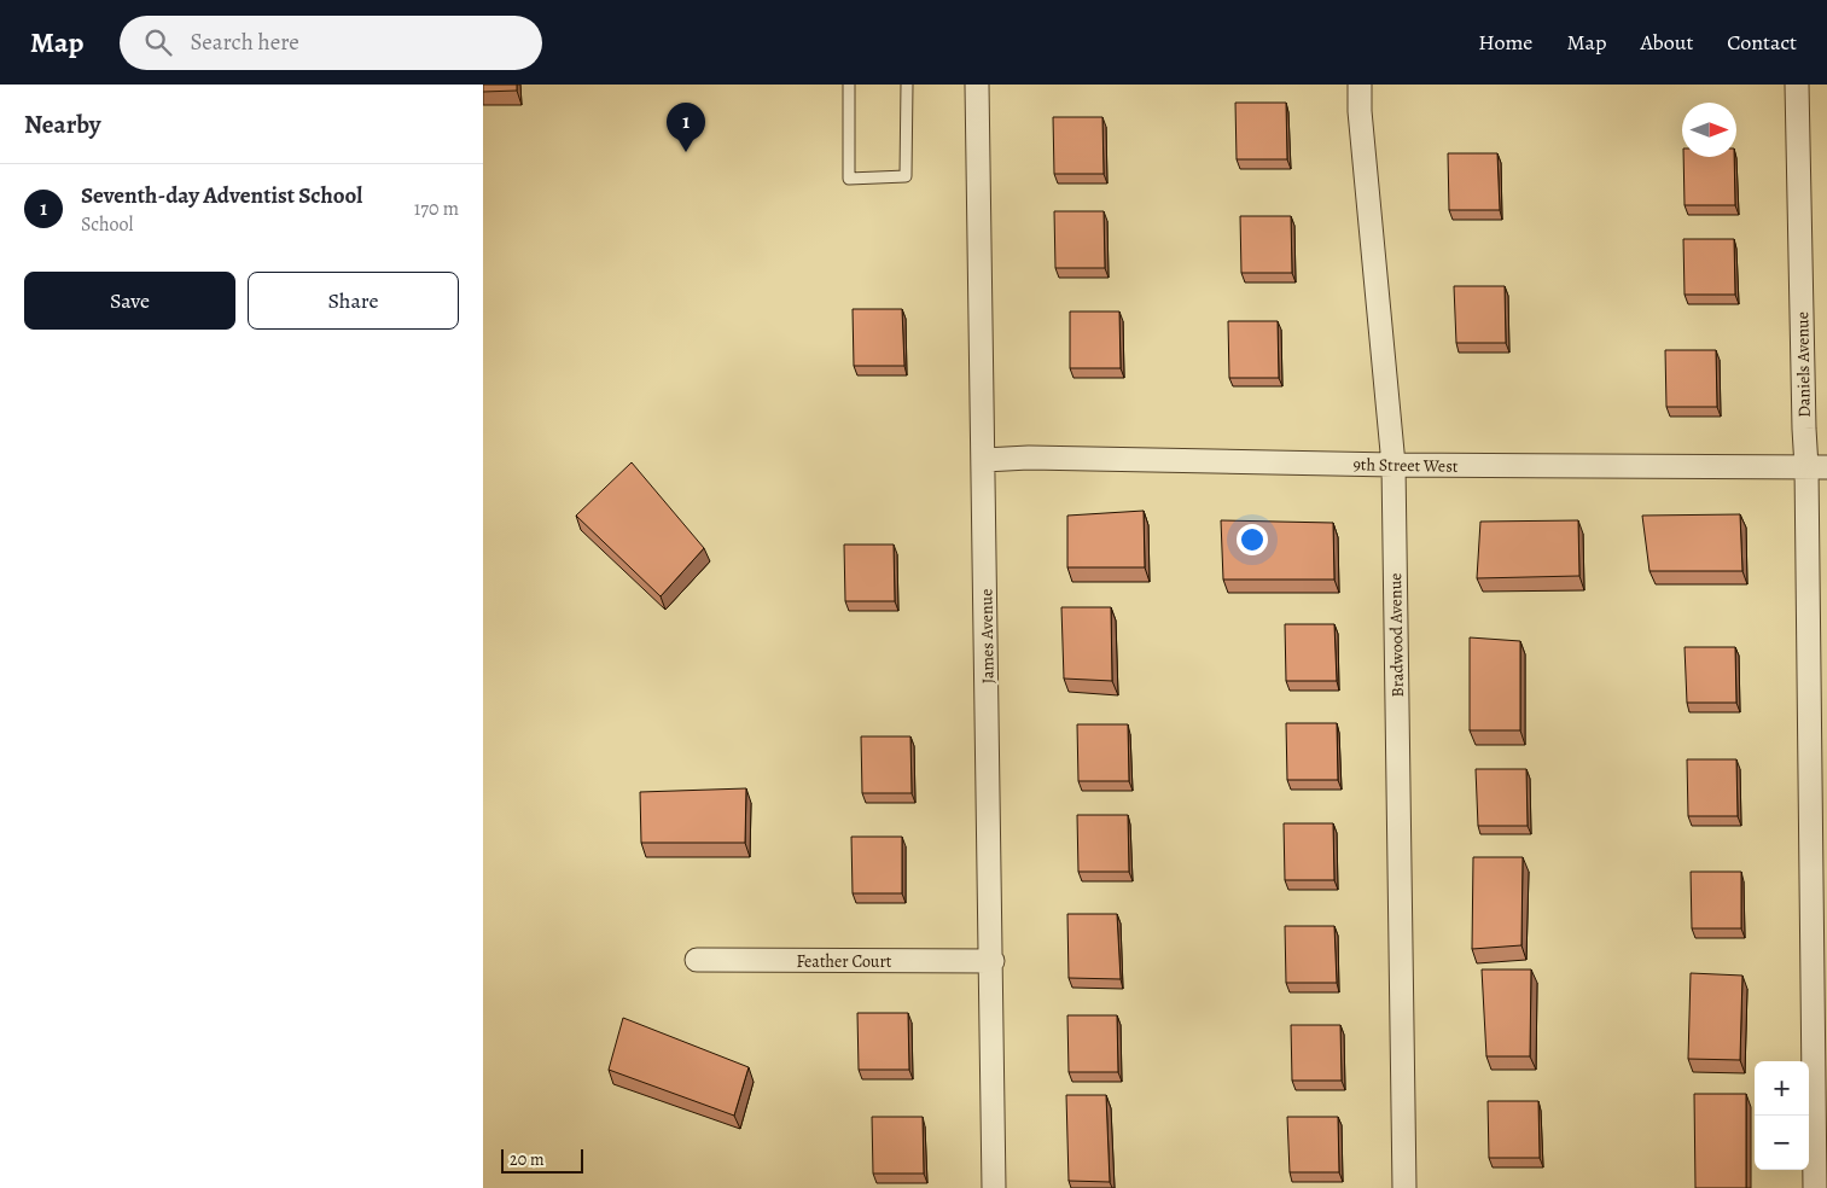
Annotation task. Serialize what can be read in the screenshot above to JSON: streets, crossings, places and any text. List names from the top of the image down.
{
  "streets": {
    "street": [
      "Daniels Avenue",
      "9th Street West",
      "Bradwood Avenue",
      "James Avenue",
      "Feather Court"
    ]
  },
  "crossings": [
    ["Daniels Avenue", "9th Street West"],
    ["9th Street West", "Bradwood Avenue"],
    ["9th Street West", "James Avenue"],
    ["James Avenue", "Feather Court"]
  ],
  "scale_bar": "20 m",
  "north": "right",
  "page": {
    "header": "Map",
    "search": "Search here",
    "nav": [
      "Home",
      "Map",
      "About",
      "Contact"
    ],
    "heading": "Nearby",
    "pins": "1",
    "list": [
      {
        "mark": "1",
        "name": "Seventh-day Adventist School",
        "note": "School",
        "value": "170 m"
      }
    ],
    "buttons": ["Save", "Share"],
    "map_buttons": ["+", "−"],
    "scale": "20 m"
  }
}
